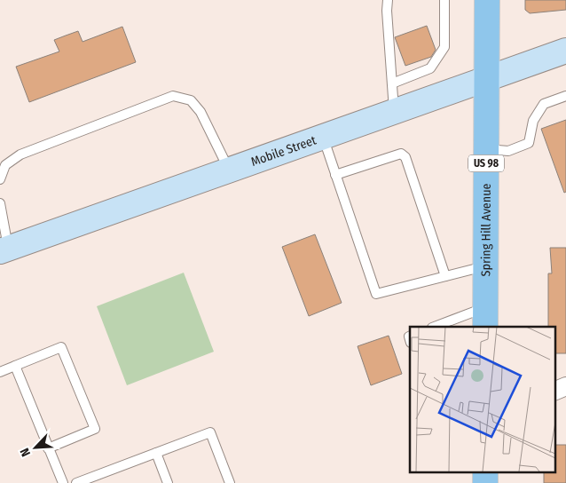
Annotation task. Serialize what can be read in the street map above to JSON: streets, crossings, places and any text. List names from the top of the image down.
{
  "streets": {
    "main road": ["US 98", "Spring Hill Avenue"],
    "street": ["Mobile Street"]
  },
  "crossings": [
    ["Mobile Street", "Spring Hill Avenue"]
  ],
  "north": "bottom left"
}
